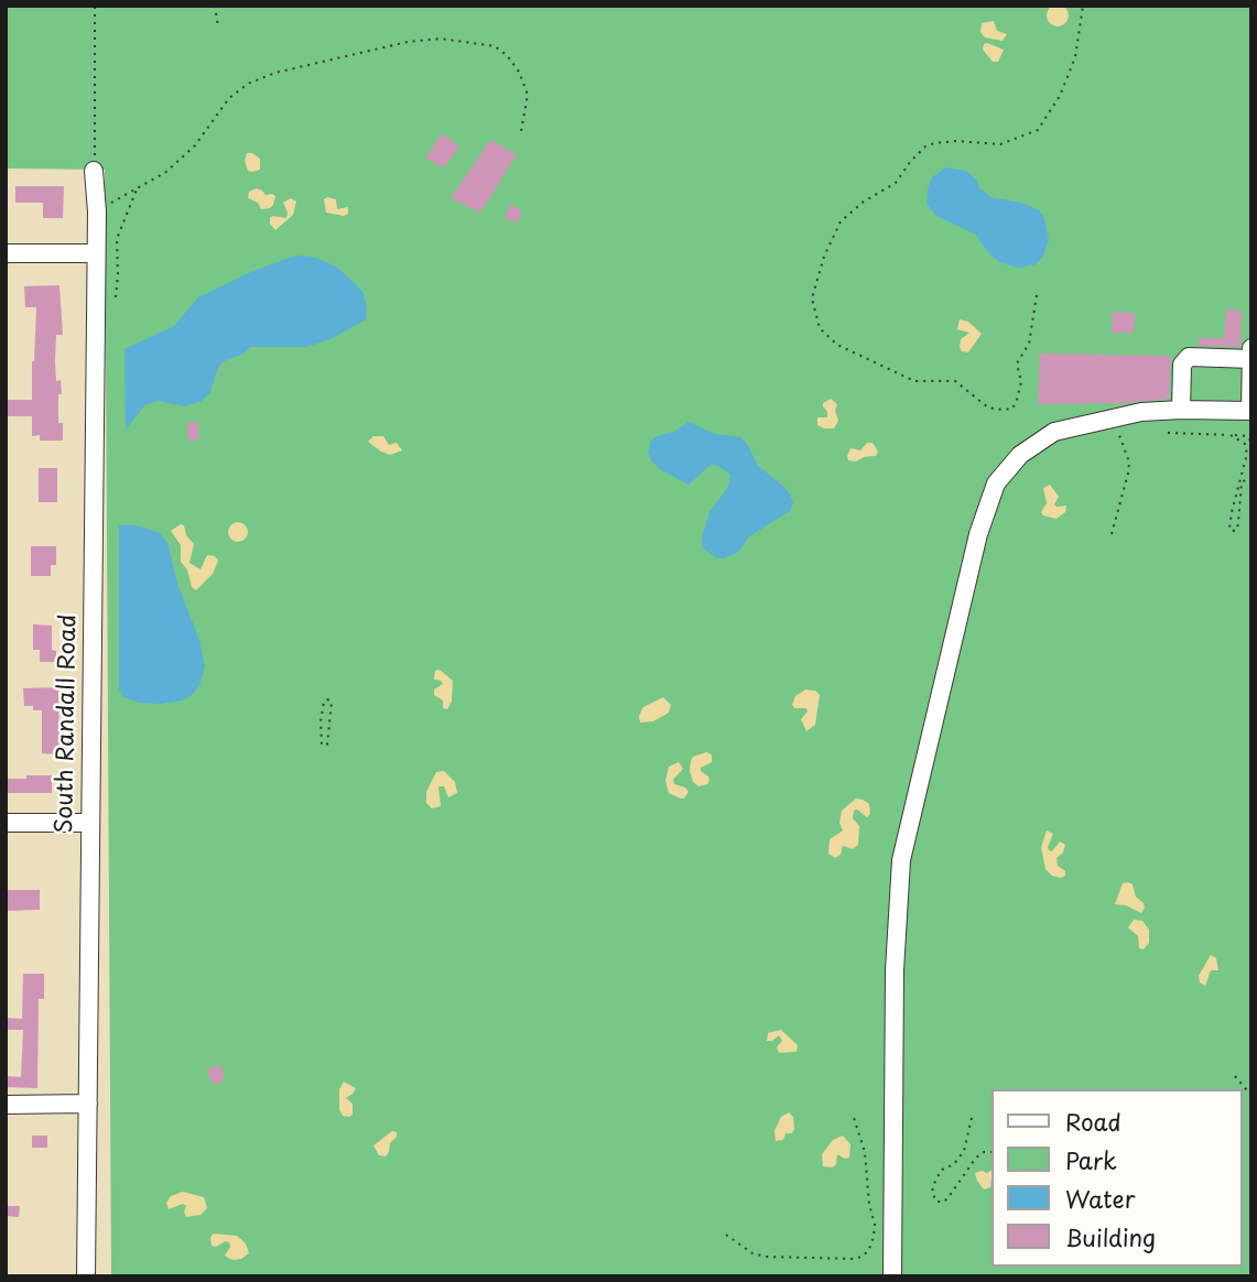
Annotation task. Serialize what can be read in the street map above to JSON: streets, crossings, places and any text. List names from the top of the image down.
{
  "streets": {
    "street": ["South Randall Road"]
  },
  "legend": [
    "Road",
    "Park",
    "Water",
    "Building"
  ]
}
